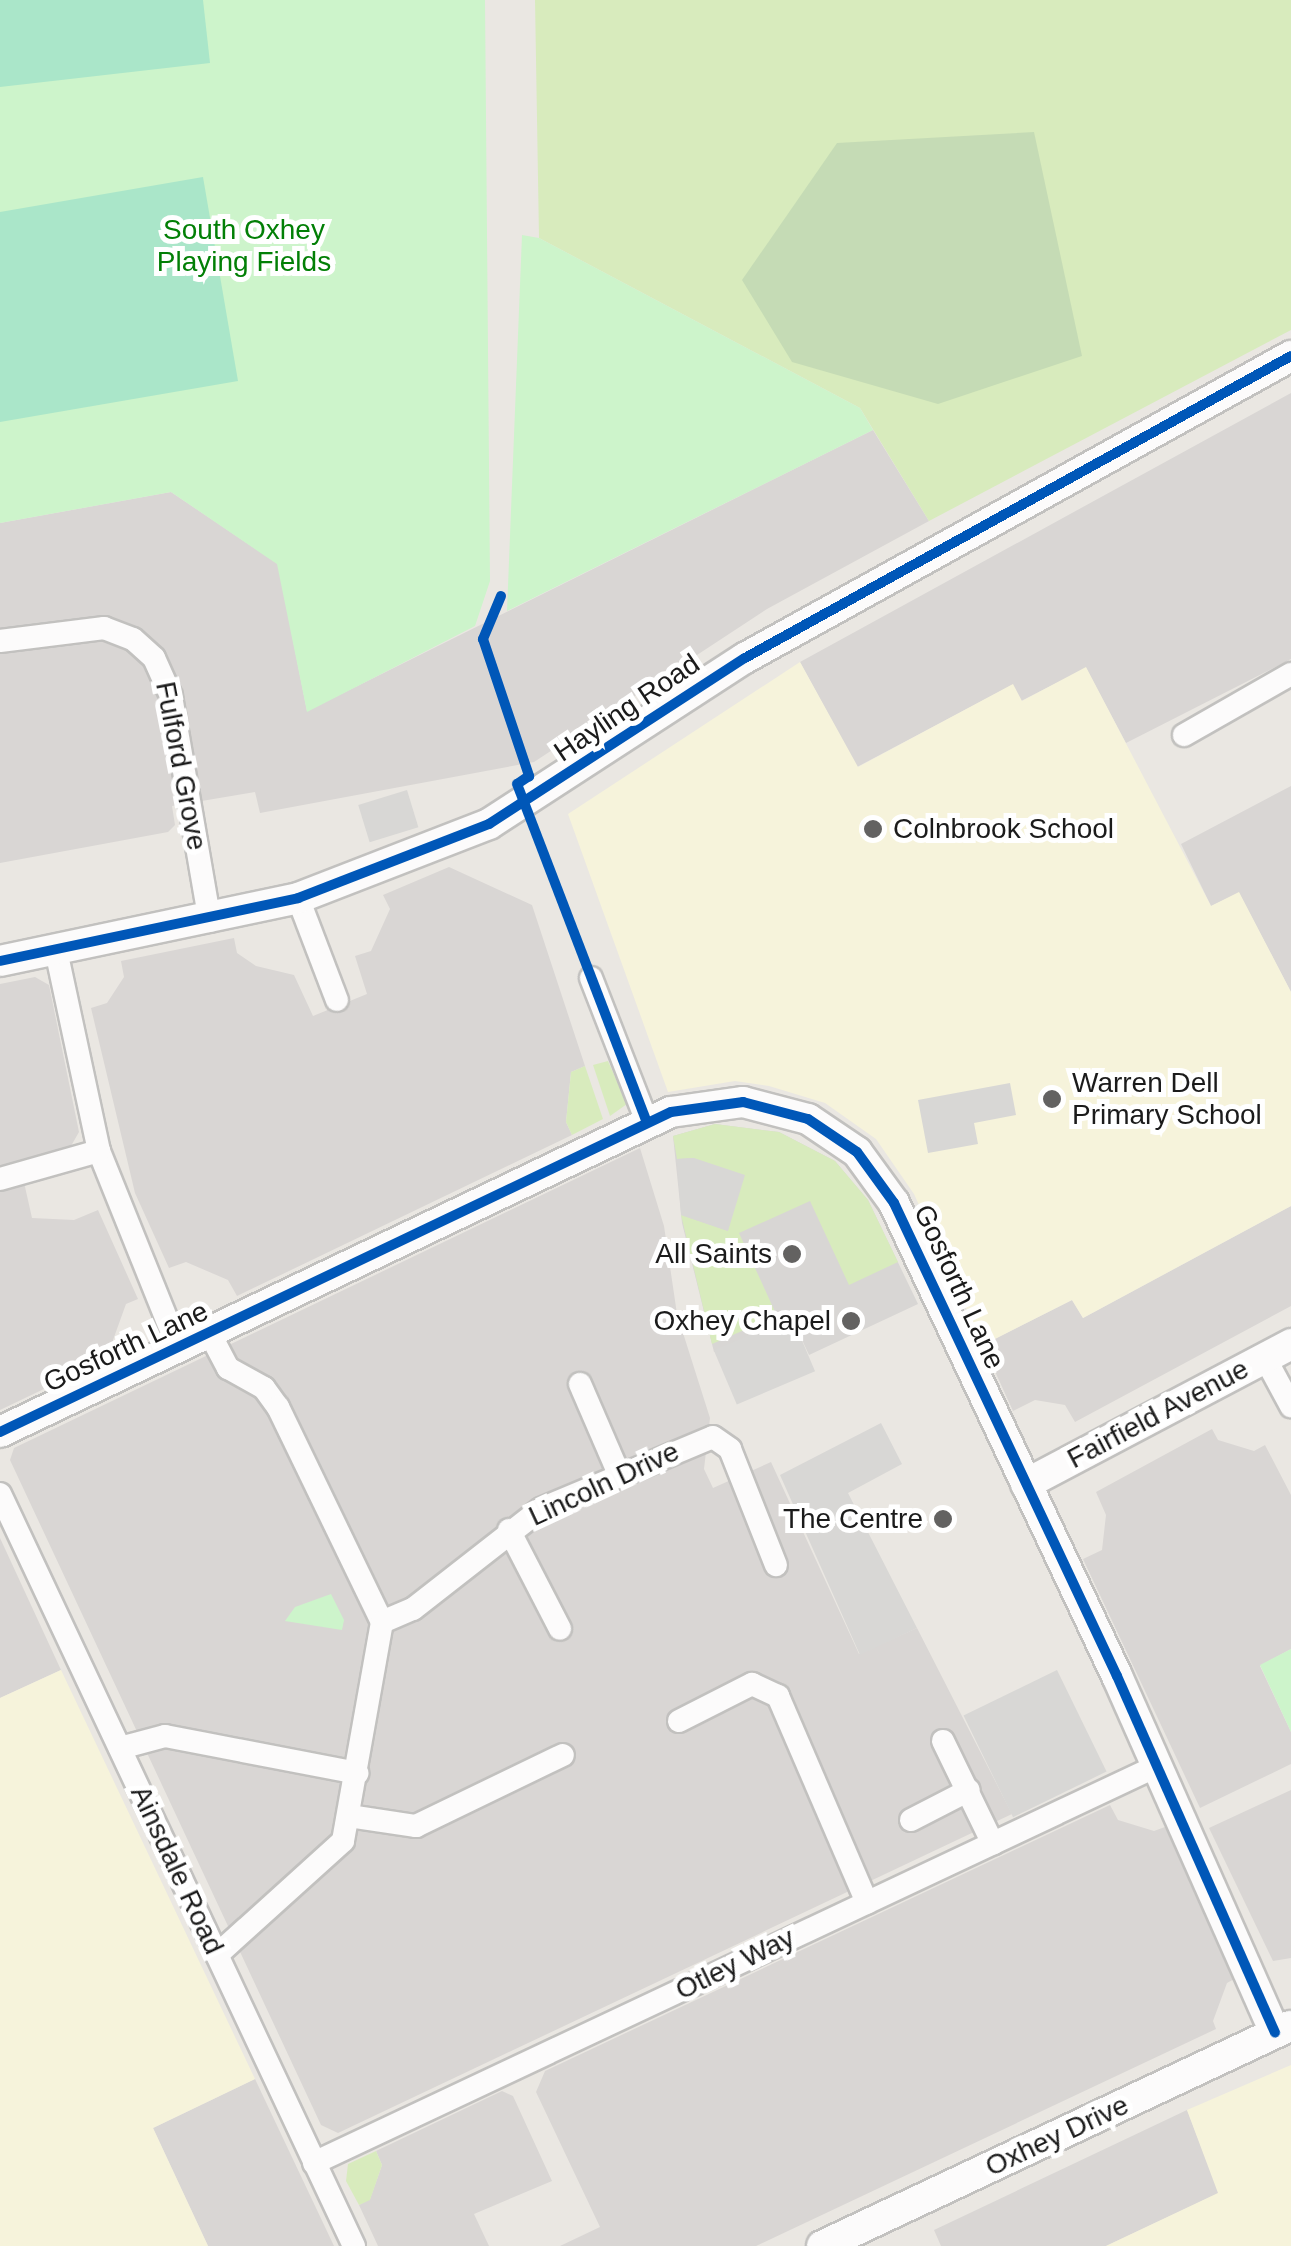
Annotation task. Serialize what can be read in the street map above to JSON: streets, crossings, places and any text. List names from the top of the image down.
{
  "streets": {
    "street": [
      "Hayling Road",
      "Fulford Grove",
      "Gosforth Lane",
      "Fairfield Avenue",
      "Lincoln Drive",
      "Ainsdale Road",
      "Otley Way",
      "Oxhey Drive"
    ]
  },
  "crossings": [
    ["Hayling Road", "Fulford Grove"],
    ["Gosforth Lane", "Fairfield Avenue"],
    ["Gosforth Lane", "Otley Way"],
    ["Gosforth Lane", "Oxhey Drive"],
    ["Ainsdale Road", "Otley Way"]
  ],
  "parks": ["South Oxhey Playing Fields"],
  "places": [
    "Colnbrook School",
    "Warren Dell Primary School",
    "All Saints",
    "Oxhey Chapel",
    "The Centre"
  ]
}
